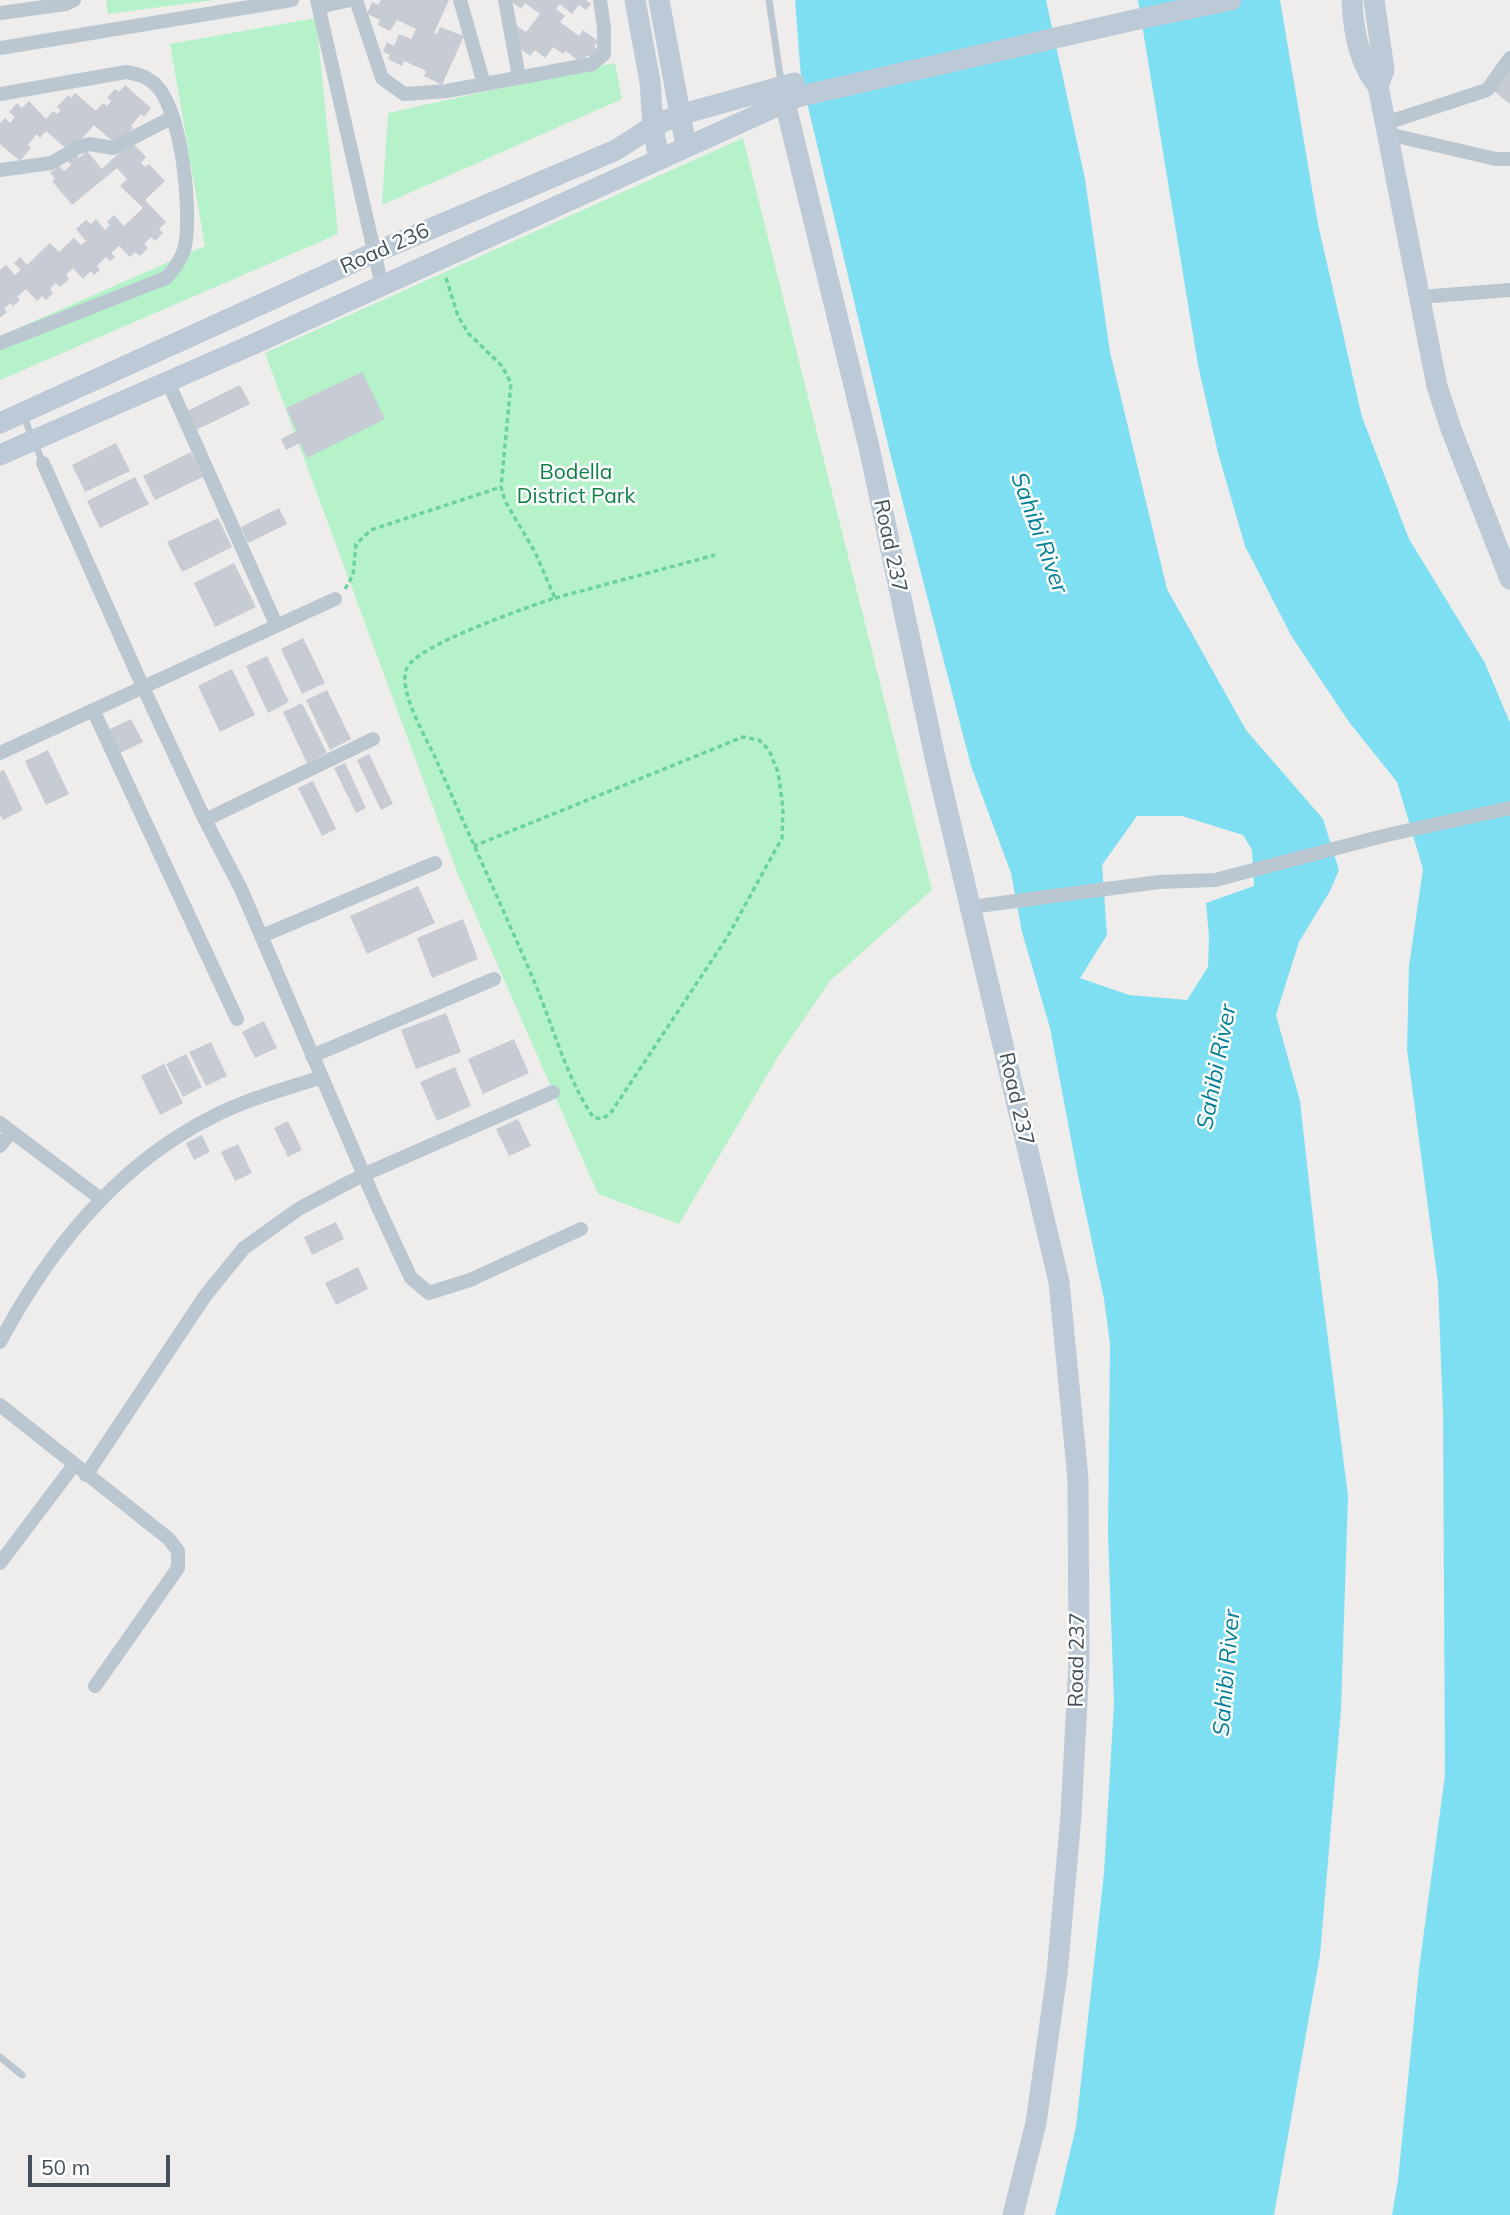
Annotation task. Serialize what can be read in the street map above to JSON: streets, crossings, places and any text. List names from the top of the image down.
{
  "streets": {
    "street": ["Road 236", "Road 237"]
  },
  "crossings": [
    ["Road 236", "Road 237"]
  ],
  "water": ["Sahibi River"],
  "parks": ["Bodella District Park"],
  "scale_bar": "50 m"
}
